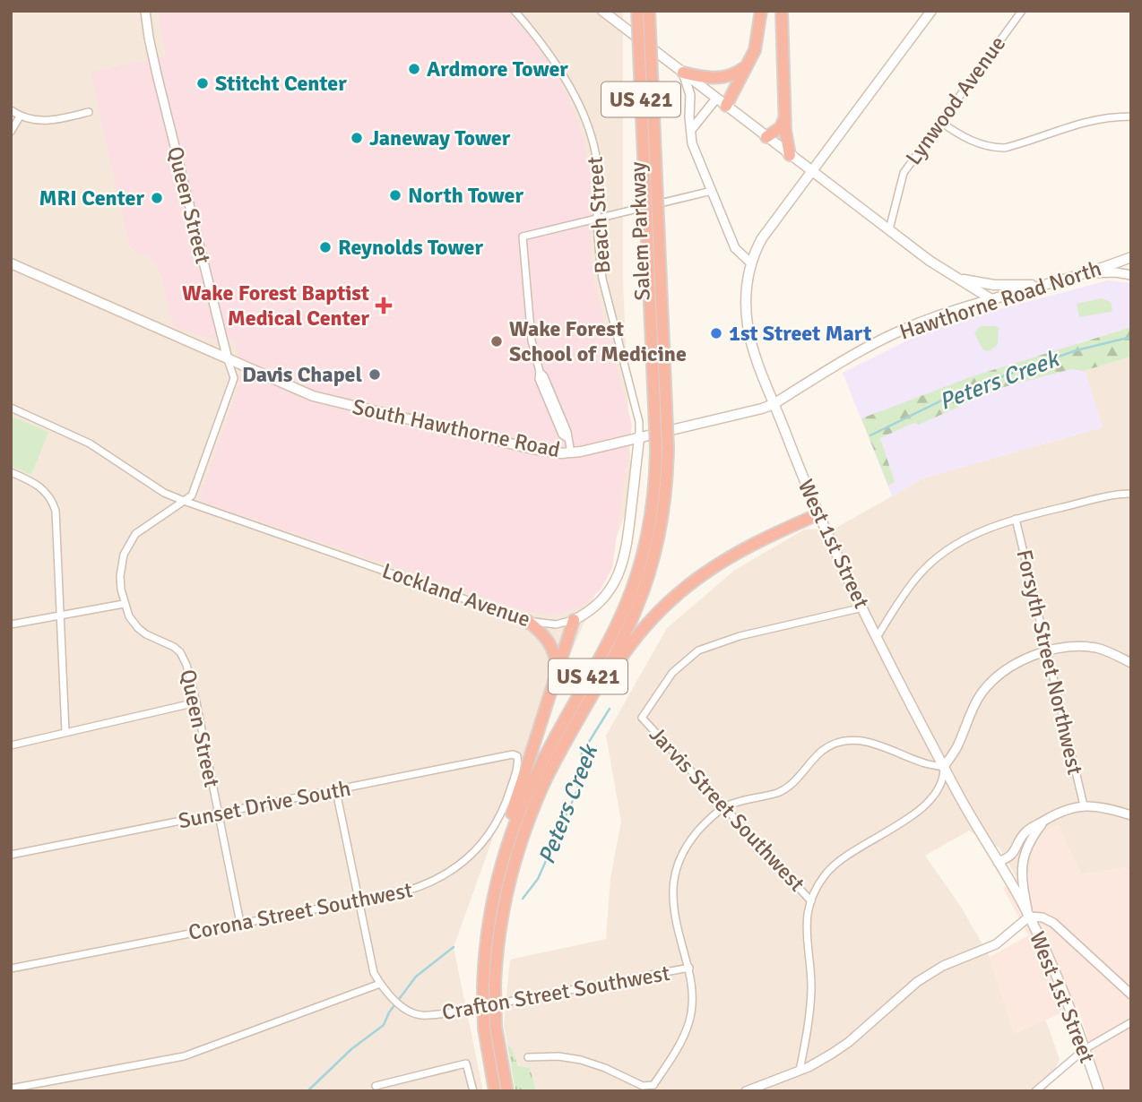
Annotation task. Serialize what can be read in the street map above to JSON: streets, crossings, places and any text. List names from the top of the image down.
{
  "streets": {
    "highway": ["US 421", "Salem Parkway"],
    "main road": [
      "Hawthorne Road North",
      "South Hawthorne Road",
      "West 1st Street",
      "Lockland Avenue"
    ],
    "street": [
      "Lynwood Avenue",
      "Queen Street",
      "Beach Street",
      "Forsyth Street Northwest",
      "Sunset Drive South",
      "Jarvis Street Southwest",
      "Corona Street Southwest",
      "Crafton Street Southwest"
    ]
  },
  "crossings": [
    ["Queen Street", "South Hawthorne Road"],
    ["Queen Street", "Lockland Avenue"],
    ["Queen Street", "Sunset Drive South"],
    ["Queen Street", "Corona Street Southwest"],
    ["Beach Street", "South Hawthorne Road"],
    ["Beach Street", "Lockland Avenue"],
    ["Hawthorne Road North", "South Hawthorne Road"],
    ["Hawthorne Road North", "West 1st Street"],
    ["South Hawthorne Road", "West 1st Street"],
    ["South Hawthorne Road", "Lockland Avenue"],
    ["West 1st Street", "Jarvis Street Southwest"],
    ["Sunset Drive South", "Corona Street Southwest"]
  ],
  "water": ["Peters Creek"],
  "places": {
    "other": [
      "Ardmore Tower",
      "Stitcht Center",
      "Janeway Tower",
      "North Tower",
      "MRI Center",
      "Reynolds Tower",
      "1st Street Mart",
      "Wake Forest School of Medicine",
      "Davis Chapel"
    ],
    "health": ["Wake Forest Baptist Medical Center"]
  }
}
